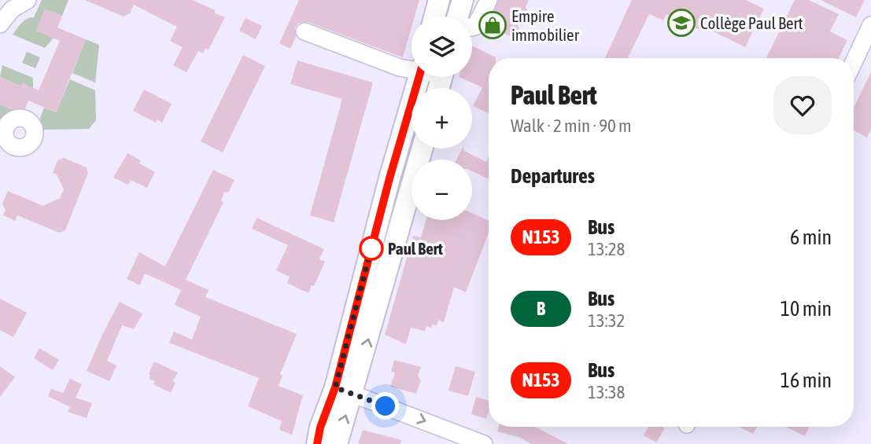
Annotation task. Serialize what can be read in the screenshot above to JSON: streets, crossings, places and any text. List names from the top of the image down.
{
  "places": {
    "school or university": ["Collège Paul Bert"],
    "shop": ["Empire immobilier"],
    "other": ["Paul Bert"]
  },
  "lines": ["bus line N153"],
  "page": {
    "map_buttons": ["+", "−"],
    "heading": [
      ["Paul Bert", "Walk · 2 min · 90 m"],
      "Departures"
    ],
    "list": [
      {
        "mark": "N153",
        "name": "Bus",
        "note": "13:28",
        "value": "6 min"
      },
      {
        "mark": "B",
        "name": "Bus",
        "note": "13:32",
        "value": "10 min"
      },
      {
        "mark": "N153",
        "name": "Bus",
        "note": "13:38",
        "value": "16 min"
      }
    ]
  }
}
